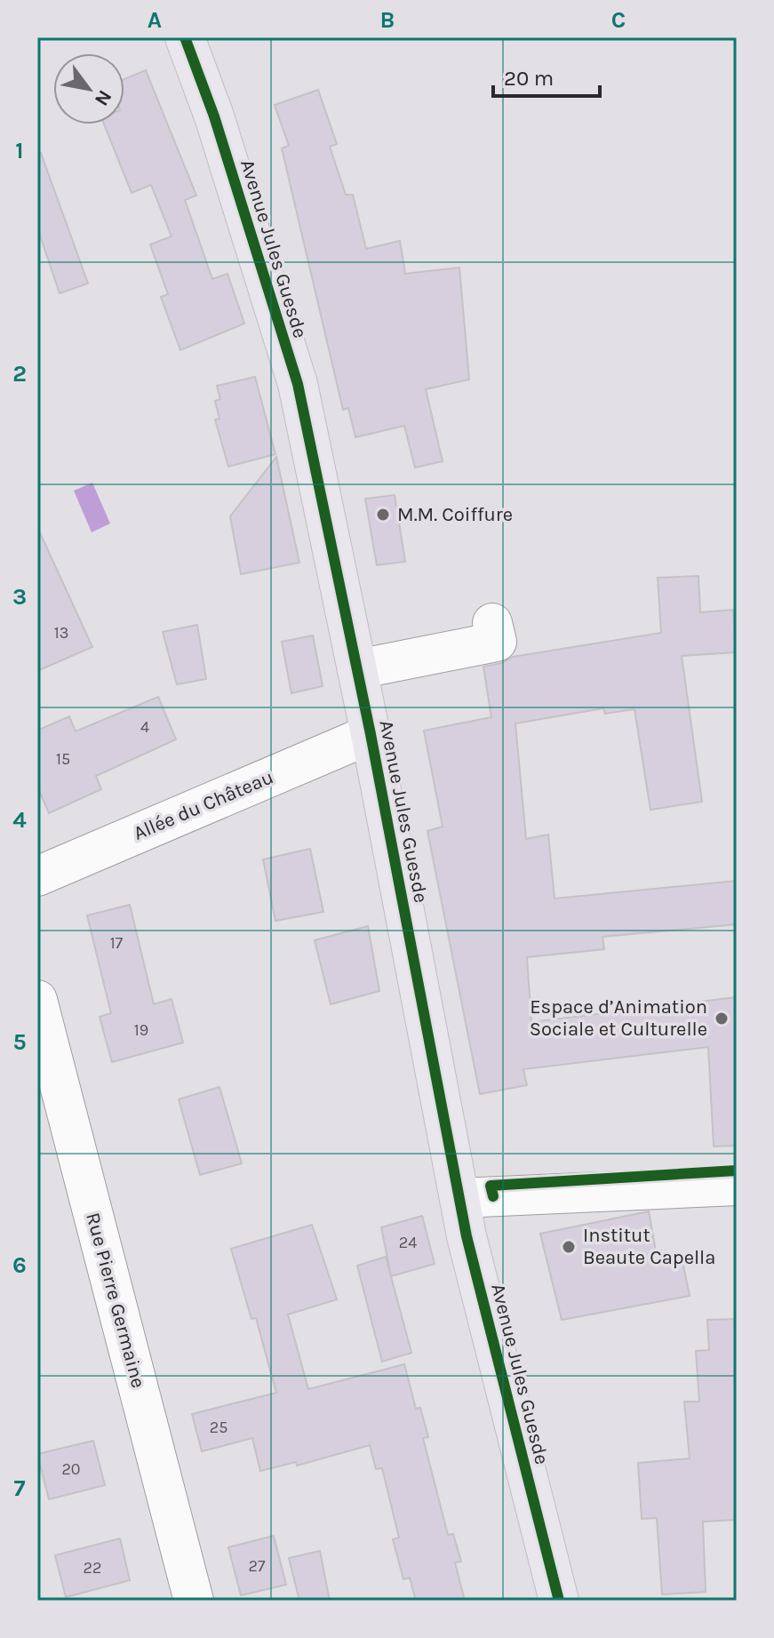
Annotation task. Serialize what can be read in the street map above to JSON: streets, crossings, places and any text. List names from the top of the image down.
{
  "streets": {
    "main road": ["Avenue Jules Guesde"],
    "street": ["Allée du Château", "Rue Pierre Germaine"]
  },
  "crossings": [
    ["Avenue Jules Guesde", "Allée du Château"]
  ],
  "places": ["M.M. Coiffure", "Espace d’Animation Sociale et Culturelle", "Institut Beaute Capella"],
  "house_numbers": [
    "13",
    "4",
    "15",
    "17",
    "19",
    "24",
    "25",
    "20",
    "27",
    "22"
  ],
  "scale_bar": "20 m",
  "north": "bottom right",
  "grid": {
    "columns": ["A", "B", "C"],
    "rows": [
      "1",
      "2",
      "3",
      "4",
      "5",
      "6",
      "7"
    ]
  }
}
